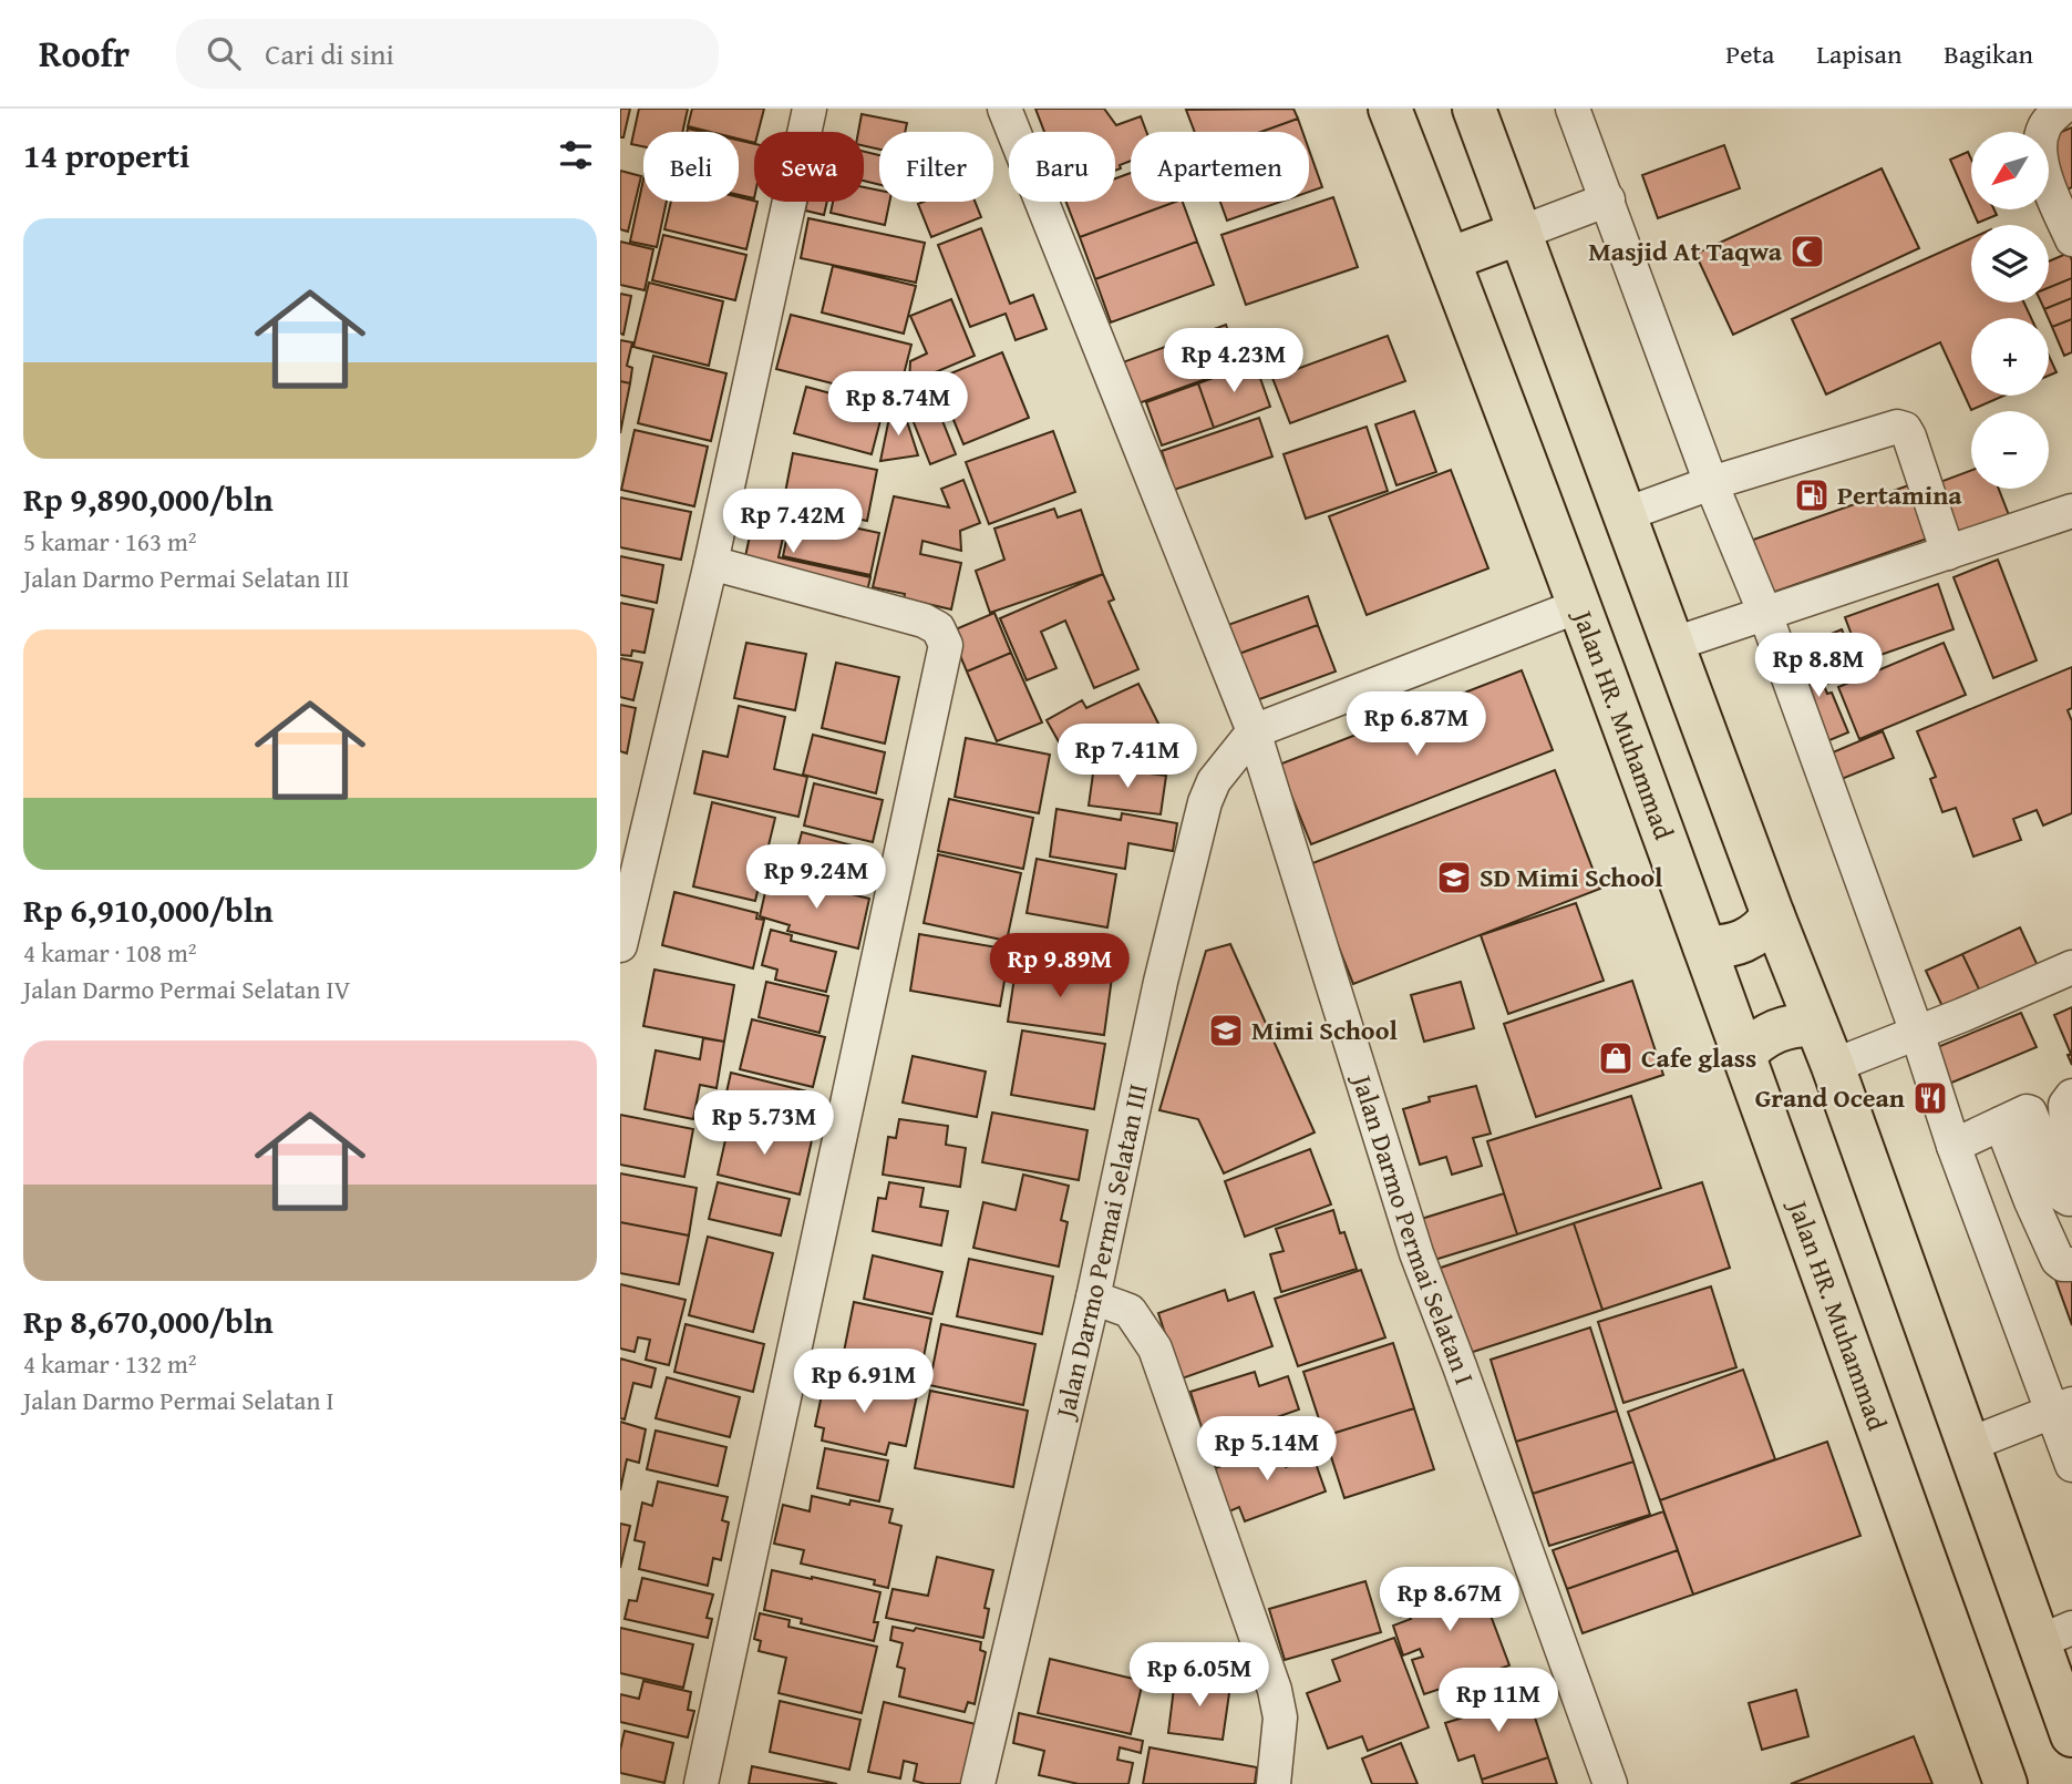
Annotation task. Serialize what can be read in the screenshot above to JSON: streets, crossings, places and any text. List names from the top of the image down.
{
  "streets": {
    "main road": ["Jalan HR. Muhammad"],
    "street": ["Jalan Darmo Permai Selatan I", "Jalan Darmo Permai Selatan III"]
  },
  "crossings": [
    ["Jalan Darmo Permai Selatan I", "Jalan Darmo Permai Selatan III"]
  ],
  "places": {
    "mosque": ["Masjid At Taqwa"],
    "fuel station": ["Pertamina"],
    "school or university": ["SD Mimi School", "Mimi School"],
    "shop": ["Cafe glass"],
    "restaurant": ["Grand Ocean"]
  },
  "north": "bottom left",
  "page": {
    "header": "Roofr",
    "search": "Cari di sini",
    "nav": ["Peta", "Lapisan", "Bagikan"],
    "heading": "14 properti",
    "map_buttons": ["+", "−"],
    "chip": [
      "Beli",
      "Sewa",
      "Filter",
      "Baru",
      "Apartemen"
    ],
    "list": [
      {
        "name": "Rp 9,890,000/bln",
        "note": "5 kamar · 163 m² · Jalan Darmo Permai Selatan III"
      },
      {
        "name": "Rp 6,910,000/bln",
        "note": "4 kamar · 108 m² · Jalan Darmo Permai Selatan IV"
      },
      {
        "name": "Rp 8,670,000/bln",
        "note": "4 kamar · 132 m² · Jalan Darmo Permai Selatan I"
      }
    ],
    "price": [
      "Rp 4.23M",
      "Rp 8.74M",
      "Rp 7.42M",
      "Rp 8.8M",
      "Rp 6.87M",
      "Rp 7.41M",
      "Rp 9.24M",
      "Rp 9.89M",
      "Rp 5.73M",
      "Rp 6.91M",
      "Rp 5.14M",
      "Rp 8.67M",
      "Rp 6.05M",
      "Rp 11M"
    ]
  }
}
